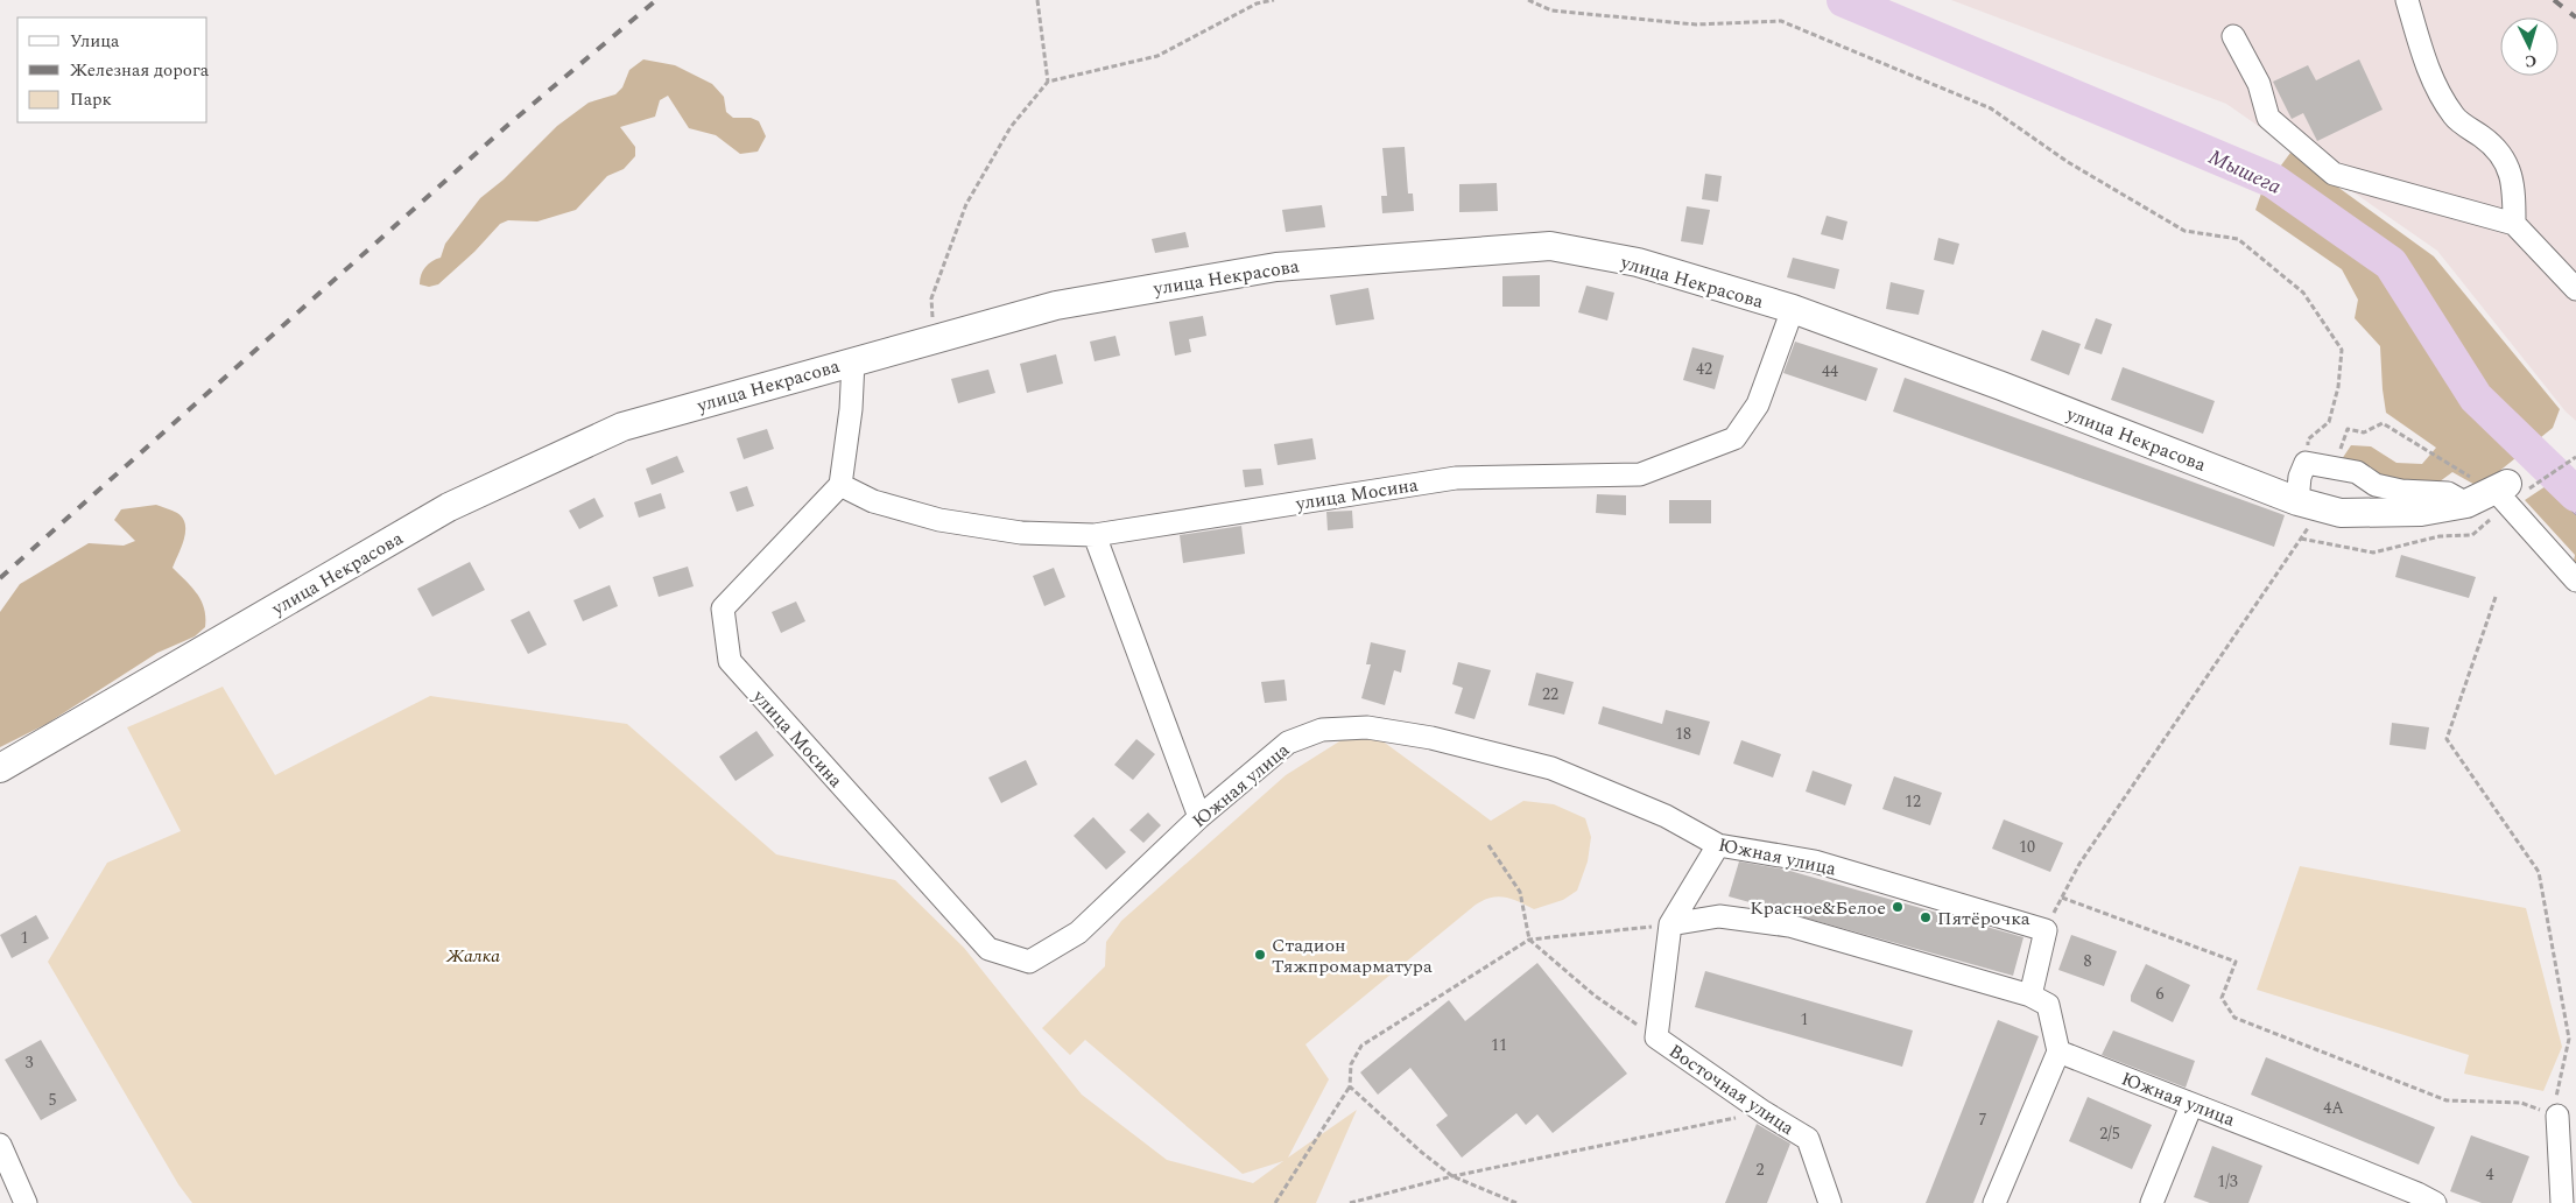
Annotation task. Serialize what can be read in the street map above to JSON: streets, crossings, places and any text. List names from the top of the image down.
{
  "streets": {
    "main road": ["улица Некрасова"],
    "street": ["улица Мосина", "Южная улица", "Восточная улица"]
  },
  "crossings": [
    ["улица Некрасова", "улица Мосина"],
    ["улица Мосина", "Южная улица"],
    ["Южная улица", "Восточная улица"]
  ],
  "water": ["Мышега"],
  "parks": ["Жалка"],
  "places": ["Красное&Белое", "Пятёрочка", "Стадион Тяжпромарматура"],
  "house_numbers": [
    "42",
    "44",
    "22",
    "18",
    "12",
    "10",
    "1",
    "8",
    "6",
    "1",
    "11",
    "3",
    "5",
    "4А",
    "7",
    "2/5",
    "2",
    "4",
    "1/3"
  ],
  "legend": ["Улица", "Железная дорога", "Парк"],
  "north": "bottom"
}
